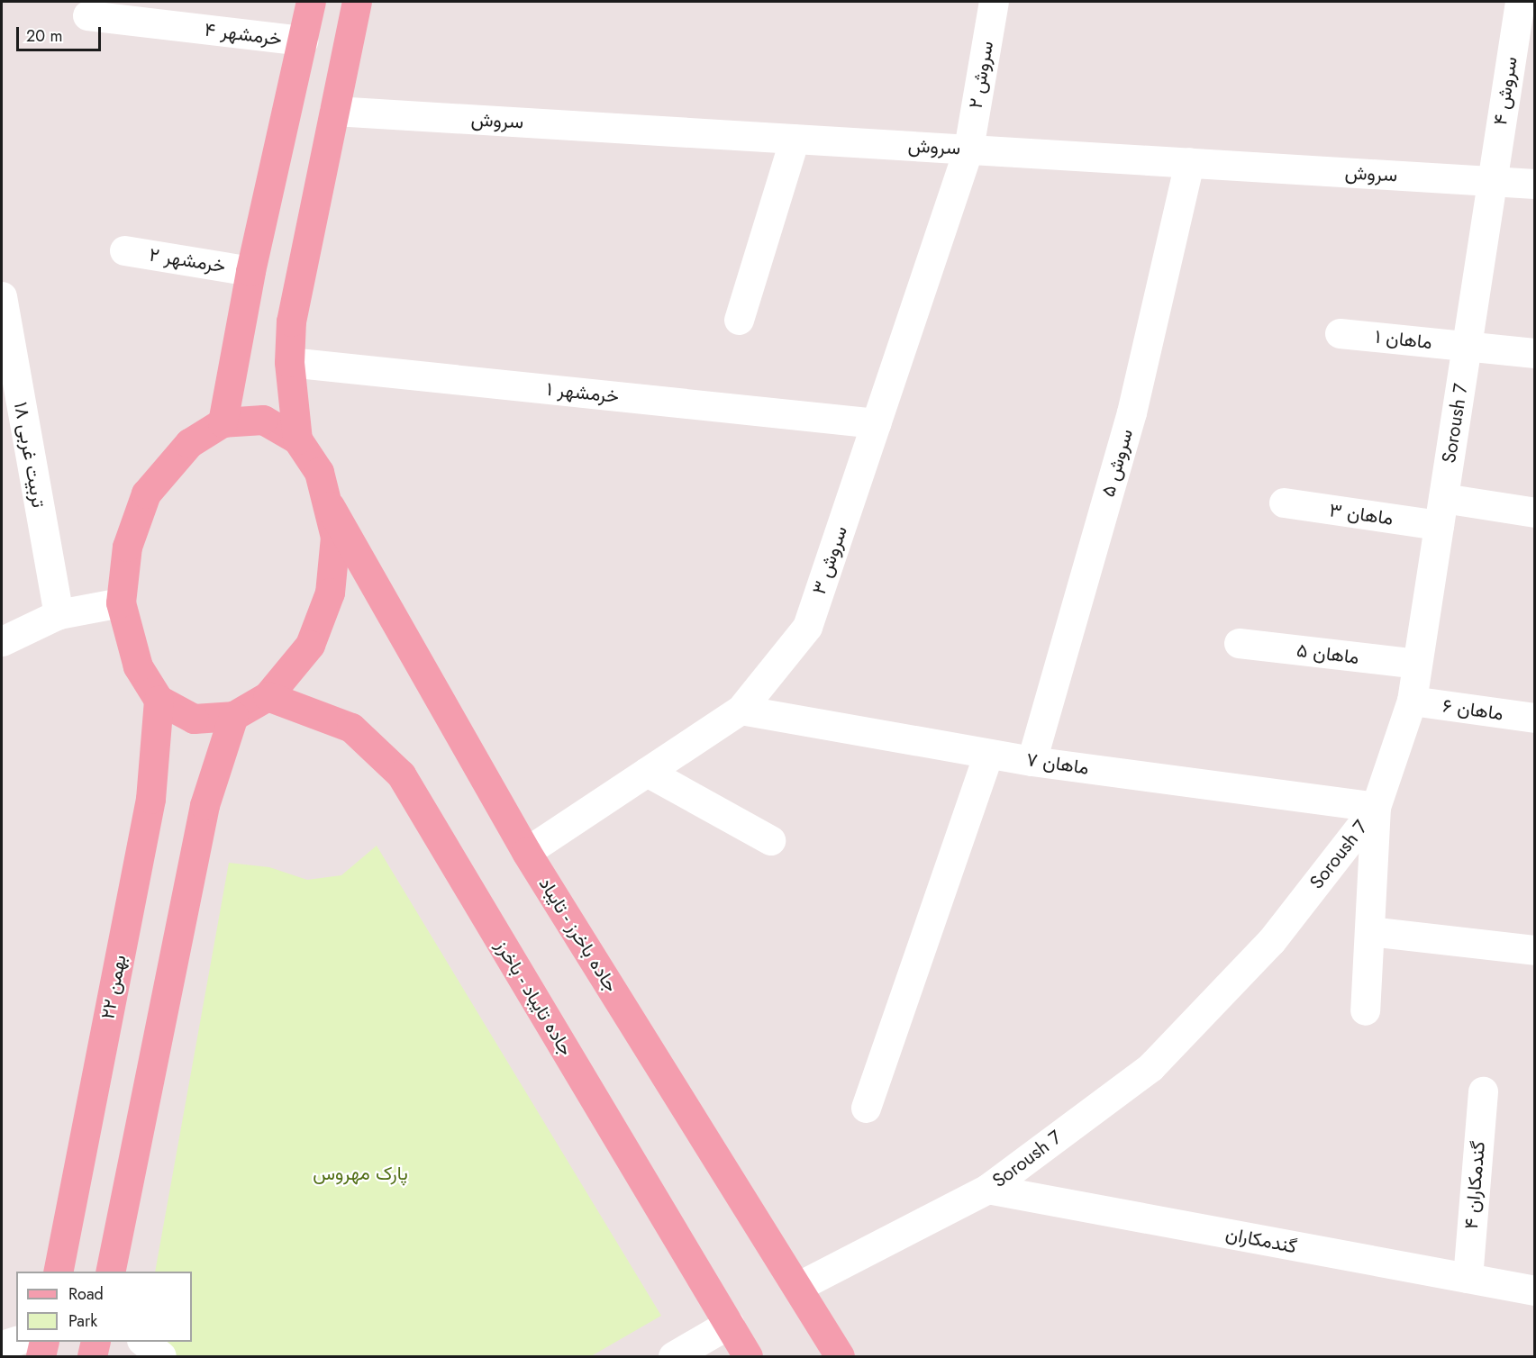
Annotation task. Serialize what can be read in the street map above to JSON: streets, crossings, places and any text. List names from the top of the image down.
{
  "streets": {
    "main road": ["جاده باخرز - تایباد", "۲۲ بهمن", "جاده تایباد - باخرز"],
    "street": [
      "خرمشهر ۴",
      "سروش ۲",
      "سروش ۴",
      "سروش",
      "خرمشهر ۲",
      "ماهان ۱",
      "خرمشهر ۱",
      "Soroush 7",
      "تربیت غربی ۱۸",
      "سروش ۵",
      "ماهان ۳",
      "سروش ۳",
      "ماهان ۵",
      "ماهان ۶",
      "ماهان ۷",
      "گندمکاران ۴",
      "گندمکاران"
    ]
  },
  "crossings": [
    ["سروش ۲", "سروش"],
    ["سروش ۲", "سروش ۳"],
    ["سروش ۴", "سروش"],
    ["سروش ۴", "Soroush 7"],
    ["سروش", "Soroush 7"],
    ["سروش", "سروش ۵"],
    ["سروش", "سروش ۳"],
    ["ماهان ۱", "Soroush 7"],
    ["خرمشهر ۱", "سروش ۳"],
    ["Soroush 7", "ماهان ۳"],
    ["Soroush 7", "ماهان ۵"],
    ["Soroush 7", "ماهان ۶"],
    ["Soroush 7", "ماهان ۷"],
    ["Soroush 7", "جاده باخرز - تایباد"],
    ["Soroush 7", "گندمکاران"],
    ["سروش ۵", "ماهان ۷"],
    ["سروش ۳", "ماهان ۷"],
    ["سروش ۳", "جاده باخرز - تایباد"],
    ["گندمکاران ۴", "گندمکاران"]
  ],
  "parks": ["پارک مهروس"],
  "legend": ["Road", "Park"],
  "scale_bar": "20 m"
}
